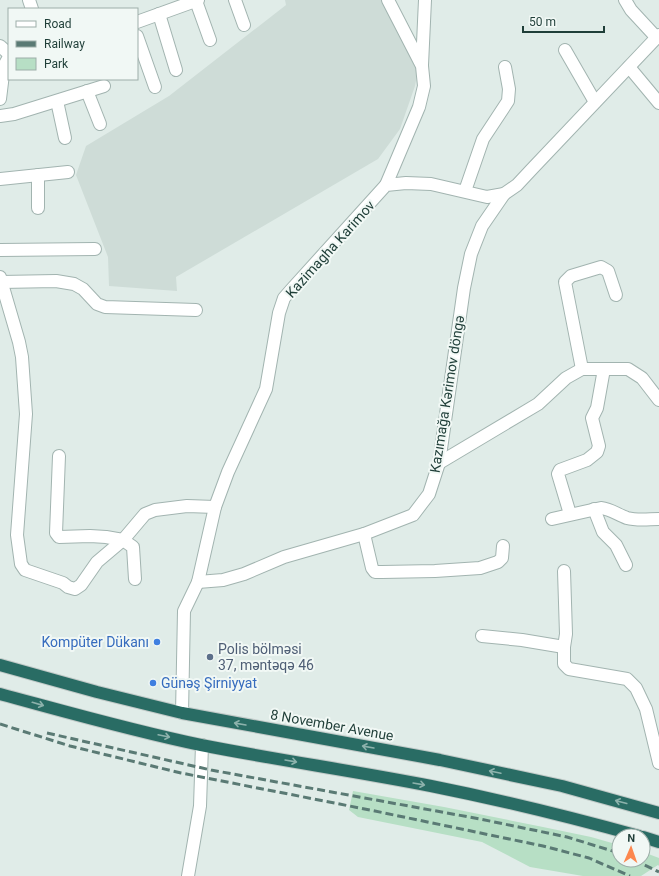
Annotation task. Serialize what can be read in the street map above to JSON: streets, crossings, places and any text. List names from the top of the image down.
{
  "streets": {
    "highway": ["8 November Avenue"],
    "street": ["Kazimagha Karimov", "Kazımağa Kərimov döngə"]
  },
  "crossings": [
    ["Kazimagha Karimov", "Kazımağa Kərimov döngə"],
    ["Kazimagha Karimov", "8 November Avenue"]
  ],
  "places": ["Kompüter Dükanı", "Polis bölməsi 37, məntəqə 46", "Günəş Şirniyyat"],
  "legend": ["Road", "Railway", "Park"],
  "scale_bar": "50 m",
  "north": "top"
}
